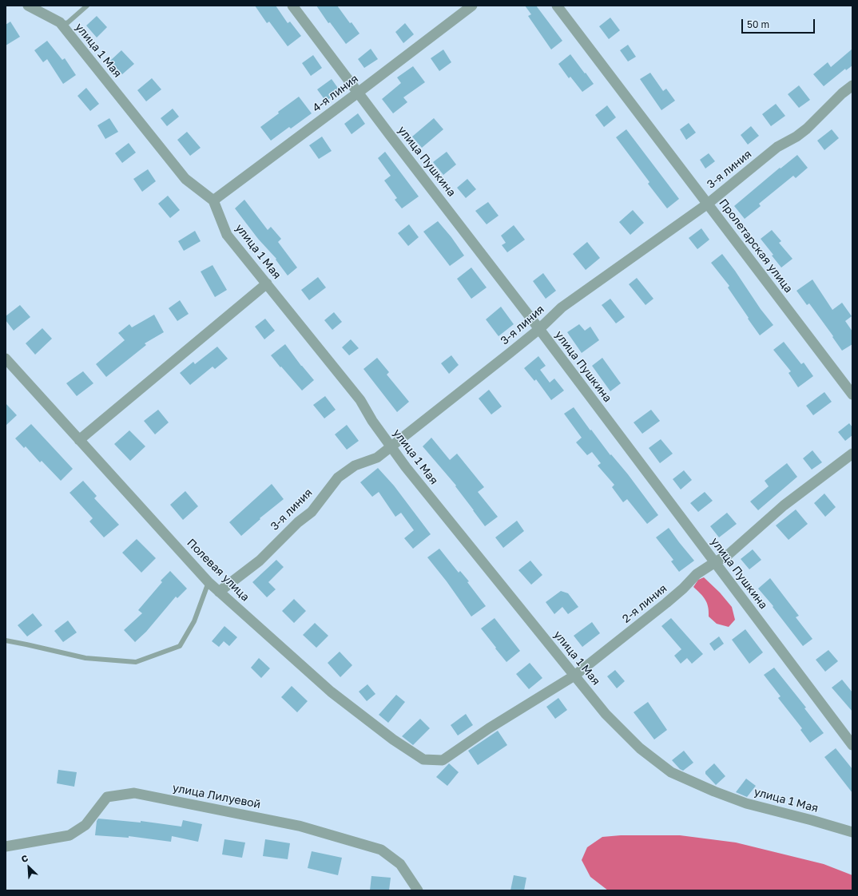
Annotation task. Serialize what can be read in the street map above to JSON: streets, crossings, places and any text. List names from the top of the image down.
{
  "streets": {
    "street": [
      "улица 1 Мая",
      "4-я линия",
      "улица Пушкина",
      "3-я линия",
      "Пролетарская улица",
      "Полевая улица",
      "2-я линия",
      "улица Лилуевой"
    ]
  },
  "crossings": [
    ["улица 1 Мая", "4-я линия"],
    ["улица 1 Мая", "3-я линия"],
    ["улица 1 Мая", "2-я линия"],
    ["4-я линия", "улица Пушкина"],
    ["улица Пушкина", "3-я линия"],
    ["улица Пушкина", "2-я линия"],
    ["3-я линия", "Пролетарская улица"],
    ["3-я линия", "Полевая улица"],
    ["Полевая улица", "2-я линия"]
  ],
  "scale_bar": "50 m",
  "north": "top left"
}
